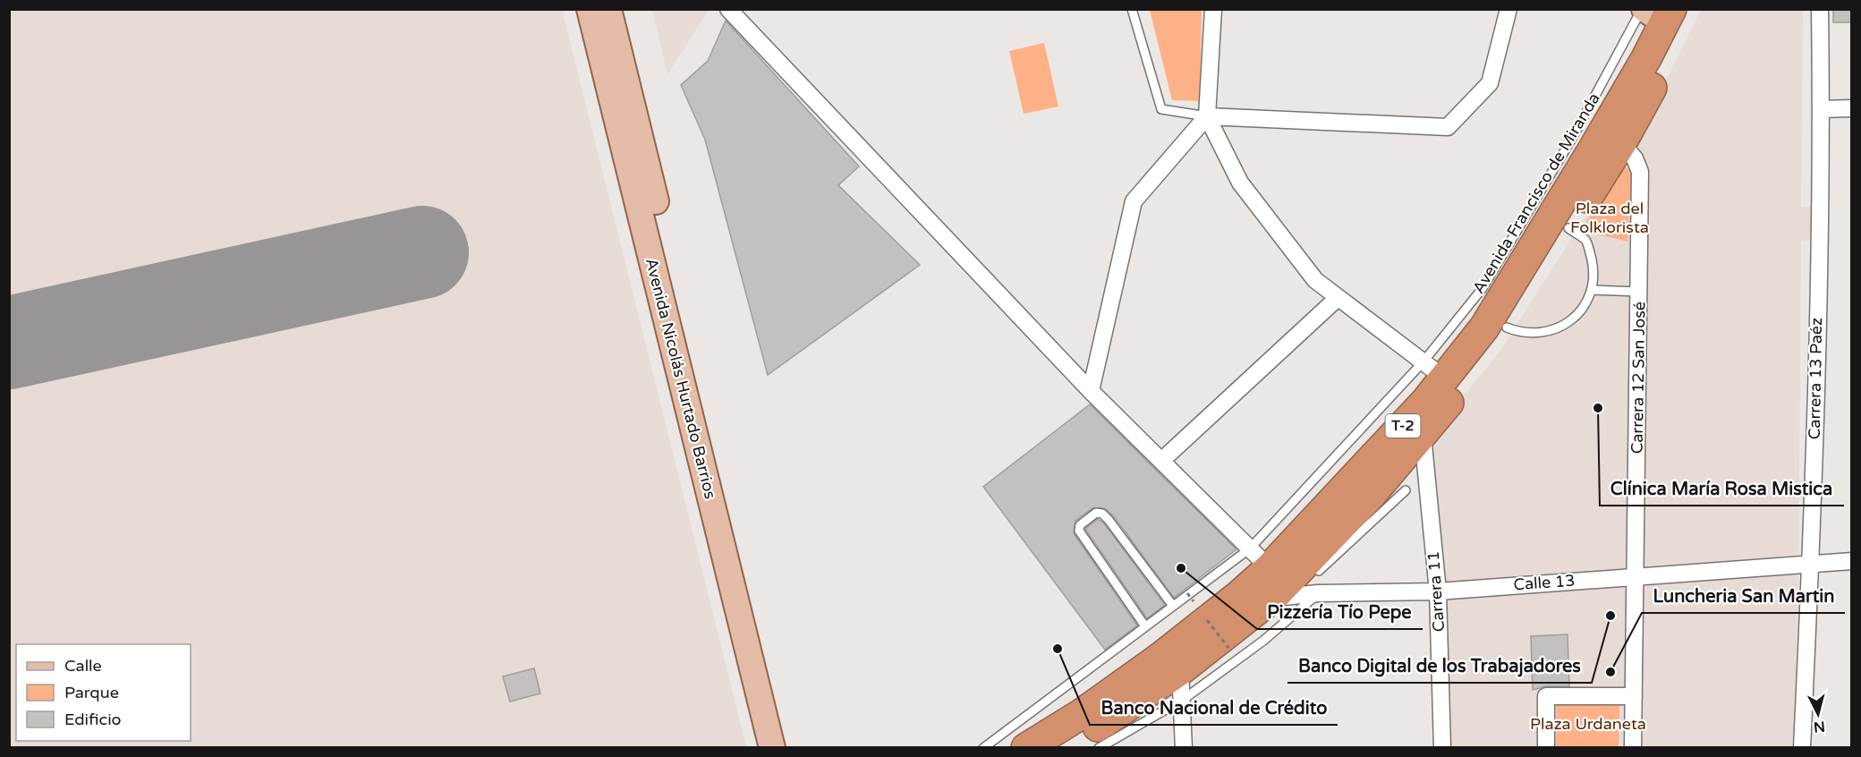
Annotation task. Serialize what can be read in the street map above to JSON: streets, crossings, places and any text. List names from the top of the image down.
{
  "streets": {
    "highway": ["Avenida Francisco de Miranda", "T-2"],
    "main road": ["Avenida Nicolás Hurtado Barrios"],
    "street": [
      "Carrera 12 San José",
      "Carrera 13 Paéz",
      "Calle 13",
      "Carrera 11"
    ]
  },
  "crossings": [
    ["Avenida Francisco de Miranda", "Carrera 12 San José"],
    ["Avenida Francisco de Miranda", "Calle 13"],
    ["Avenida Francisco de Miranda", "Carrera 11"],
    ["Carrera 12 San José", "Calle 13"],
    ["Carrera 13 Paéz", "Calle 13"],
    ["Calle 13", "Carrera 11"]
  ],
  "parks": ["Plaza del Folklorista", "Plaza Urdaneta"],
  "places": [
    "Clínica María Rosa Mistica",
    "Pizzería Tío Pepe",
    "Banco Digital de los Trabajadores",
    "Banco Nacional de Crédito",
    "Luncheria San Martin"
  ],
  "legend": ["Calle", "Parque", "Edificio"],
  "north": "bottom"
}
